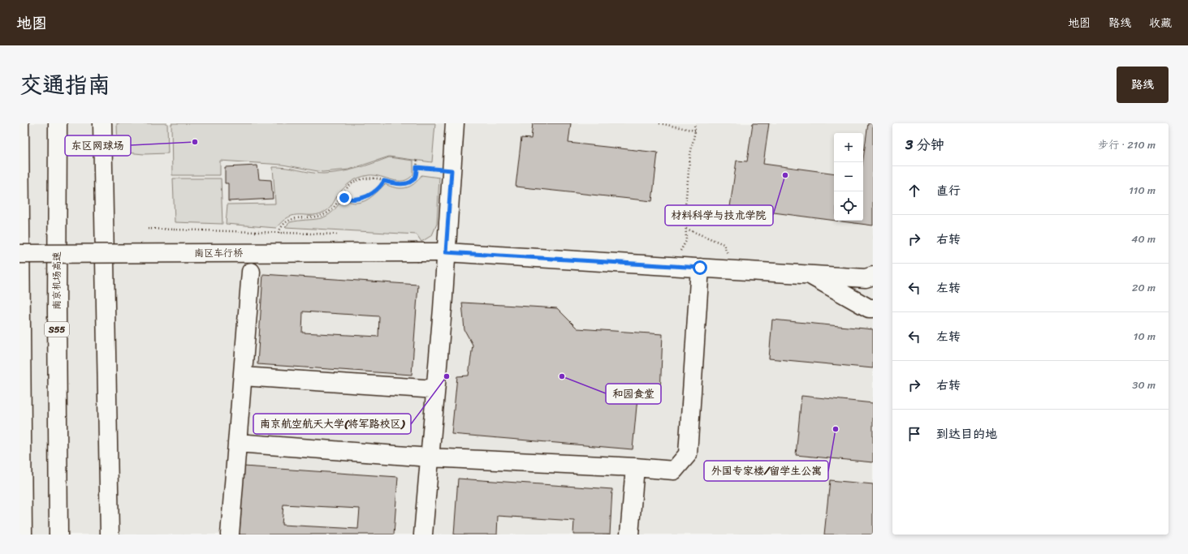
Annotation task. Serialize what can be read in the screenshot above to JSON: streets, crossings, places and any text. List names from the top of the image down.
{
  "streets": {
    "main road": ["南区车行桥", "南京机场高速", "S55"]
  },
  "places": [
    "东区网球场",
    "材料科学与技术学院",
    "南京航空航天大学(将军路校区)",
    "和园食堂",
    "外国专家楼/留学生公寓"
  ],
  "page": {
    "header": "地图",
    "nav": ["地图", "路线", "收藏"],
    "title": "交通指南",
    "buttons": "路线",
    "heading": ["3 分钟", "步行 · 210 m"],
    "map_buttons": ["+", "−"],
    "list": [
      ["直行", "110 m"],
      ["右转", "40 m"],
      ["左转", "20 m"],
      ["左转", "10 m"],
      ["右转", "30 m"],
      "到达目的地"
    ]
  }
}
